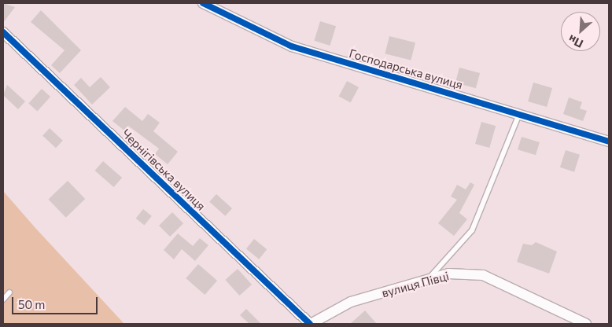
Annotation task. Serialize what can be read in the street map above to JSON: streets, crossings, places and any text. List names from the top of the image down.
{
  "streets": {
    "street": ["Господарська вулиця", "Чернігівська вулиця", "вулиця Півці"]
  },
  "crossings": [
    ["Чернігівська вулиця", "вулиця Півці"]
  ],
  "scale_bar": "50 m",
  "north": "bottom left"
}
